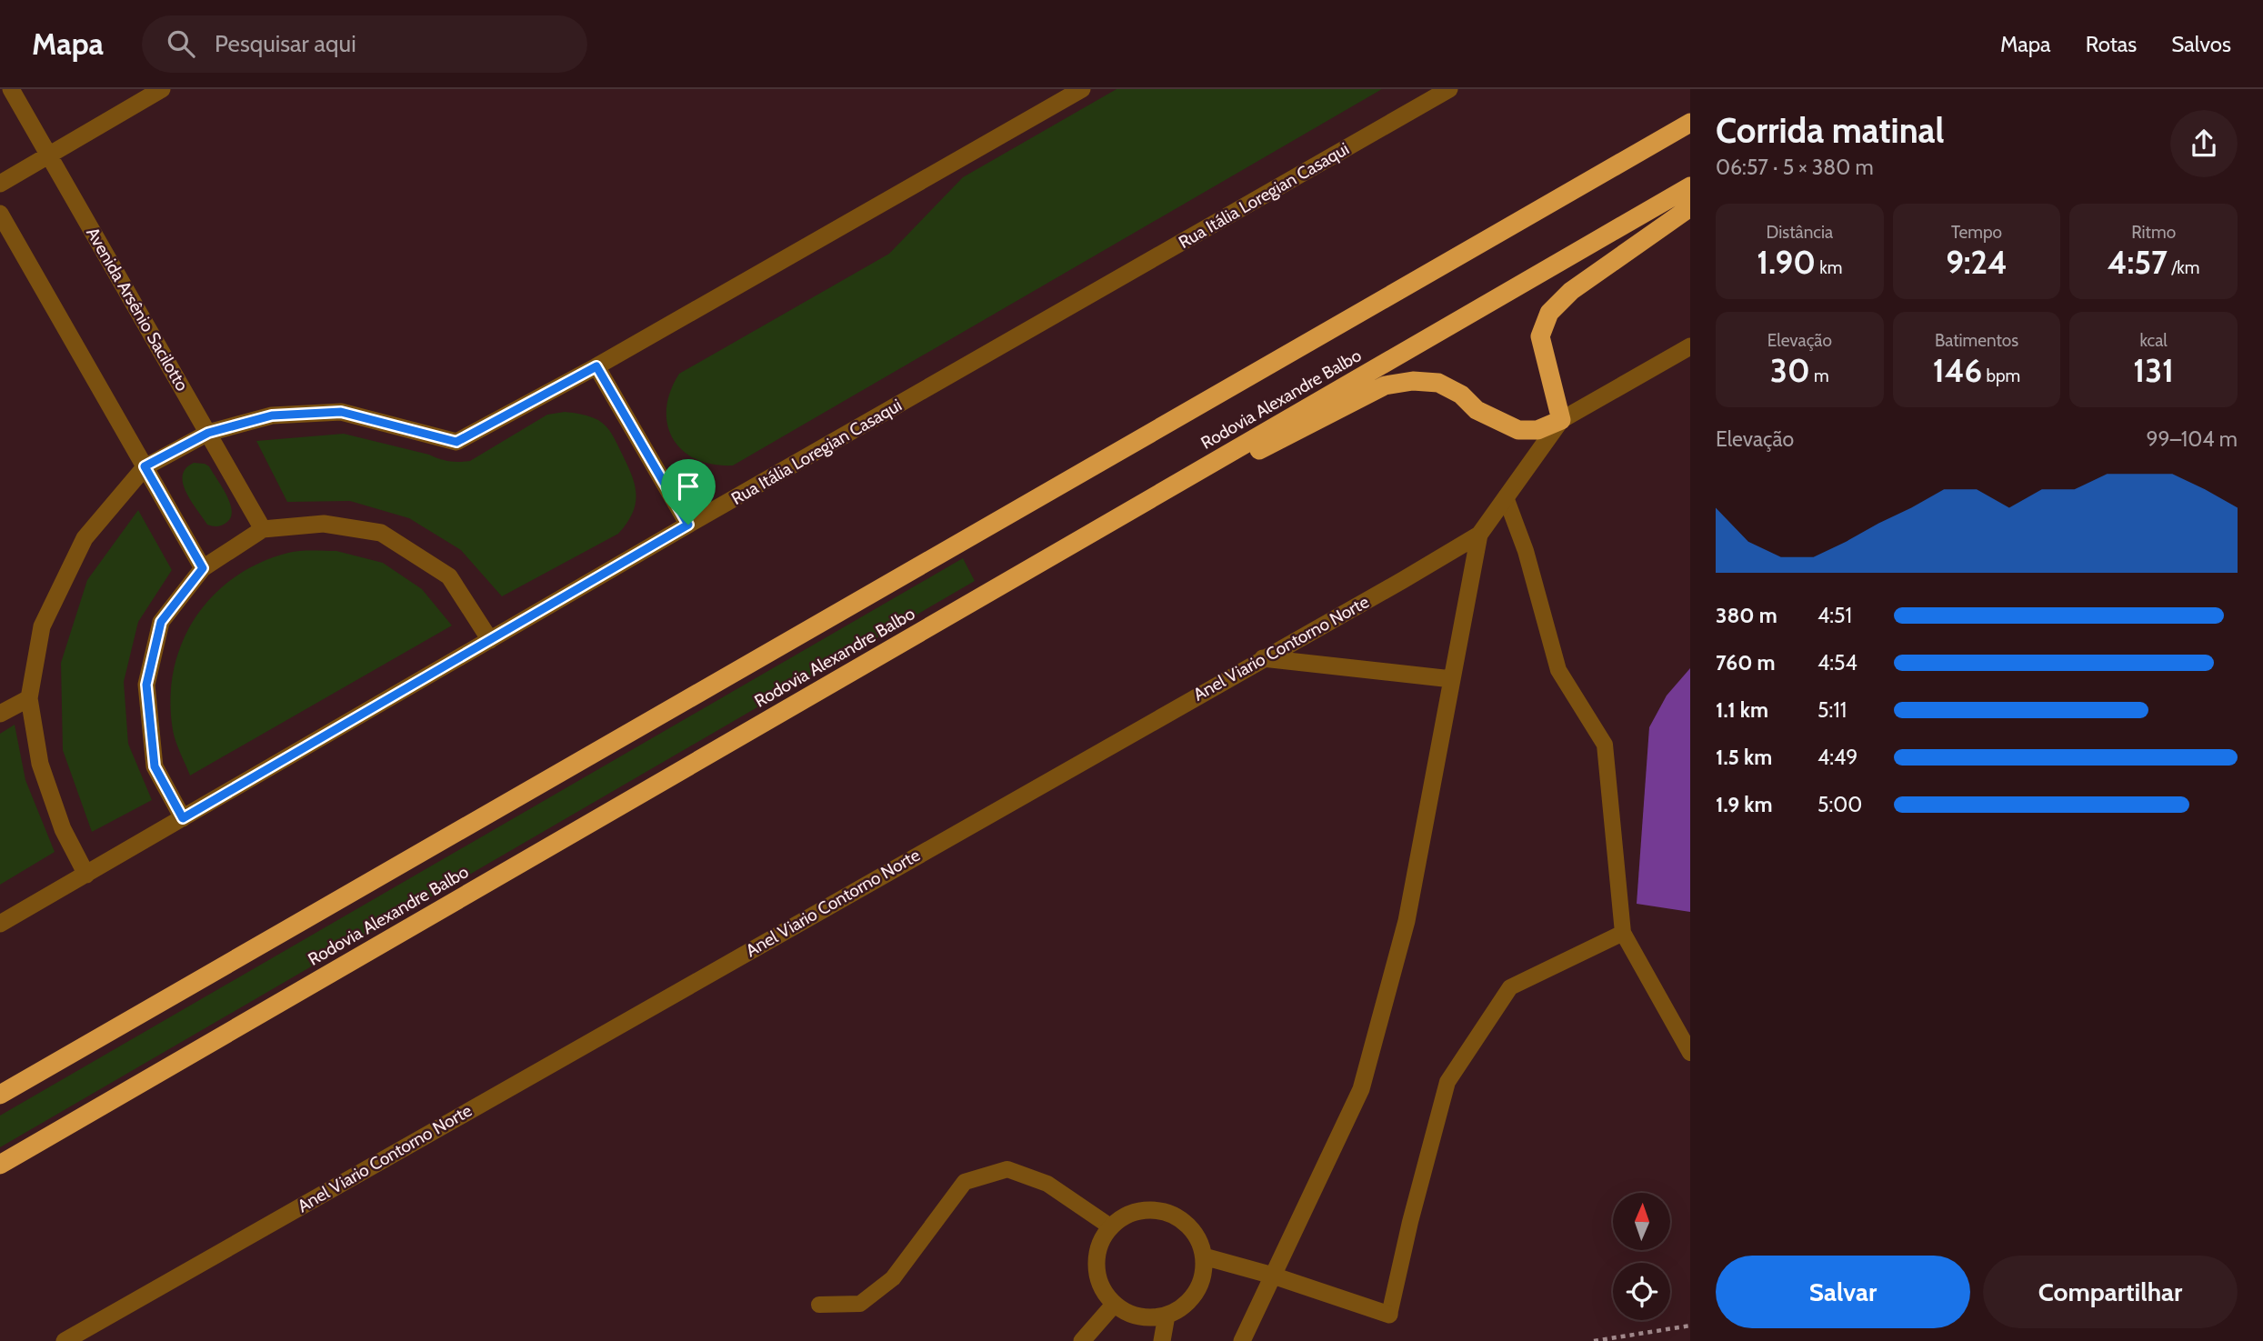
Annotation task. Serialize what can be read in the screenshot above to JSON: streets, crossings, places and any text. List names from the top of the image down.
{
  "streets": {
    "highway": ["Rodovia Alexandre Balbo"],
    "street": ["Rua Itália Loregian Casaqui", "Avenida Arsênio Sacilotto", "Anel Viario Contorno Norte"]
  },
  "north": "top",
  "page": {
    "header": "Mapa",
    "search": "Pesquisar aqui",
    "nav": ["Mapa", "Rotas", "Salvos"],
    "heading": ["Corrida matinal", "06:57 · 5 × 380 m"],
    "stats": [
      ["Distância", "1.90 km"],
      ["Tempo", "9:24"],
      ["Ritmo", "4:57 /km"],
      ["Elevação", "30 m"],
      ["Batimentos", "146 bpm"],
      ["kcal", "131"]
    ],
    "chart": ["Elevação", "99–104 m"],
    "list": [
      {
        "name": "380 m",
        "note": "4:51"
      },
      {
        "name": "760 m",
        "note": "4:54"
      },
      {
        "name": "1.1 km",
        "note": "5:11"
      },
      {
        "name": "1.5 km",
        "note": "4:49"
      },
      {
        "name": "1.9 km",
        "note": "5:00"
      }
    ],
    "buttons": ["Salvar", "Compartilhar"]
  }
}
